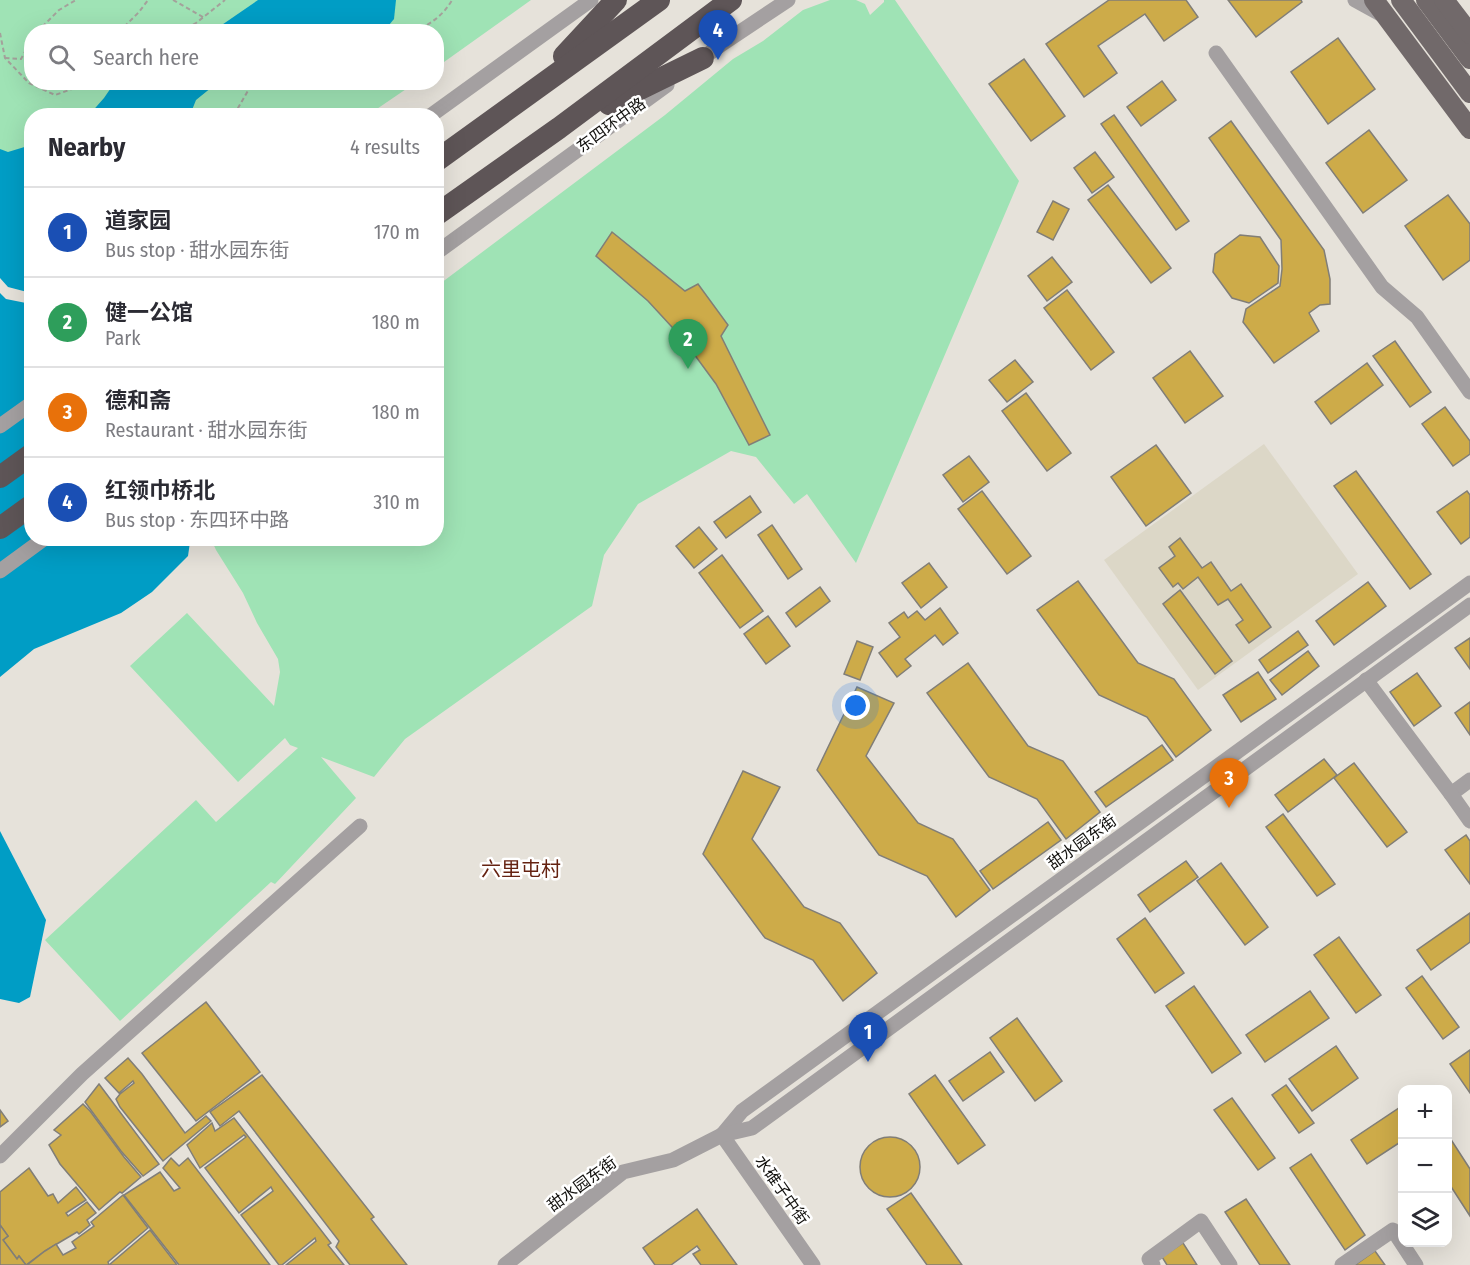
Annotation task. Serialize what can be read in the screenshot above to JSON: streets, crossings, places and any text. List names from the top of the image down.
{
  "streets": {
    "highway": ["东四环中路"],
    "street": ["甜水园东街", "水碓子中街"]
  },
  "crossings": [
    ["甜水园东街", "水碓子中街"]
  ],
  "districts": ["六里屯村"],
  "page": {
    "pins": [
      "4",
      "2",
      "3",
      "1"
    ],
    "search": "Search here",
    "heading": ["Nearby", "4 results"],
    "list": [
      {
        "mark": "1",
        "name": "道家园",
        "note": "Bus stop · 甜水园东街",
        "value": "170 m"
      },
      {
        "mark": "2",
        "name": "健一公馆",
        "note": "Park",
        "value": "180 m"
      },
      {
        "mark": "3",
        "name": "德和斋",
        "note": "Restaurant · 甜水园东街",
        "value": "180 m"
      },
      {
        "mark": "4",
        "name": "红领巾桥北",
        "note": "Bus stop · 东四环中路",
        "value": "310 m"
      }
    ],
    "map_buttons": ["+", "−"]
  }
}
